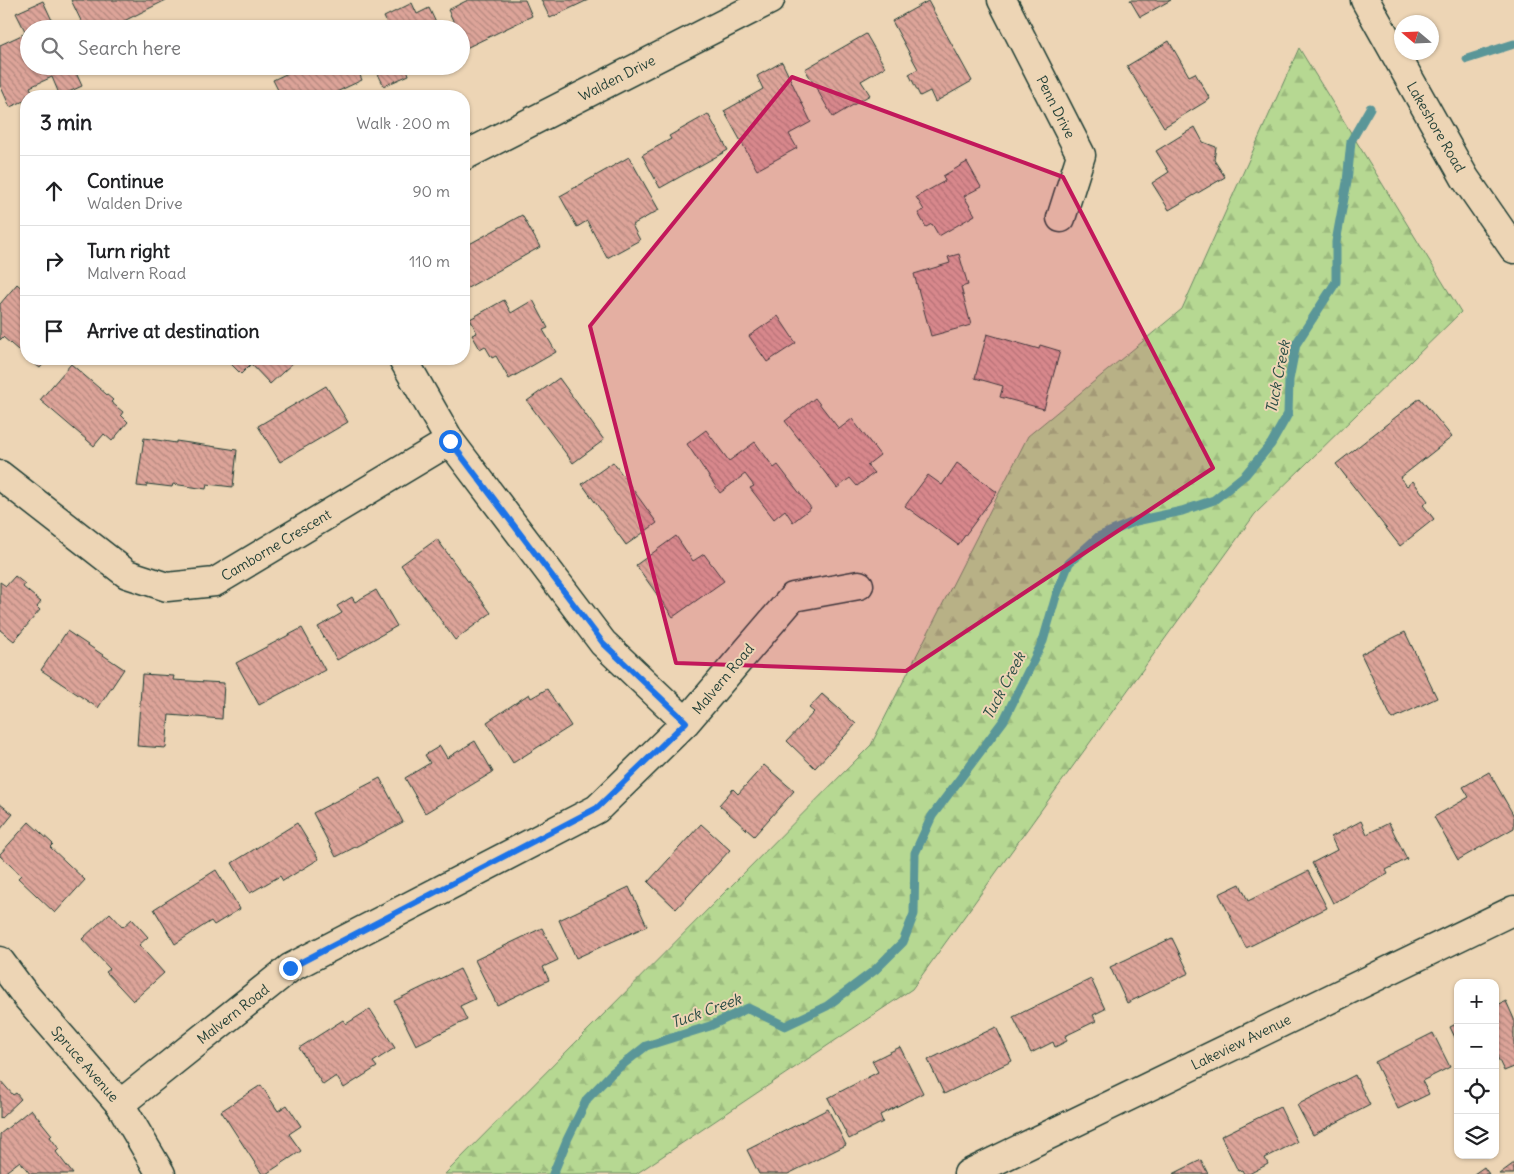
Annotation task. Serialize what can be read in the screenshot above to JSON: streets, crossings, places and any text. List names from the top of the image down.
{
  "streets": {
    "street": [
      "Walden Drive",
      "Penn Drive",
      "Lakeshore Road",
      "Camborne Crescent",
      "Malvern Road",
      "Lakeview Avenue",
      "Spruce Avenue"
    ]
  },
  "crossings": [
    ["Malvern Road", "Spruce Avenue"]
  ],
  "water": ["Tuck Creek"],
  "north": "left",
  "page": {
    "search": "Search here",
    "heading": ["3 min", "Walk · 200 m"],
    "list": [
      ["Continue", "Walden Drive", "90 m"],
      ["Turn right", "Malvern Road", "110 m"],
      "Arrive at destination"
    ],
    "map_buttons": ["+", "−"]
  }
}
